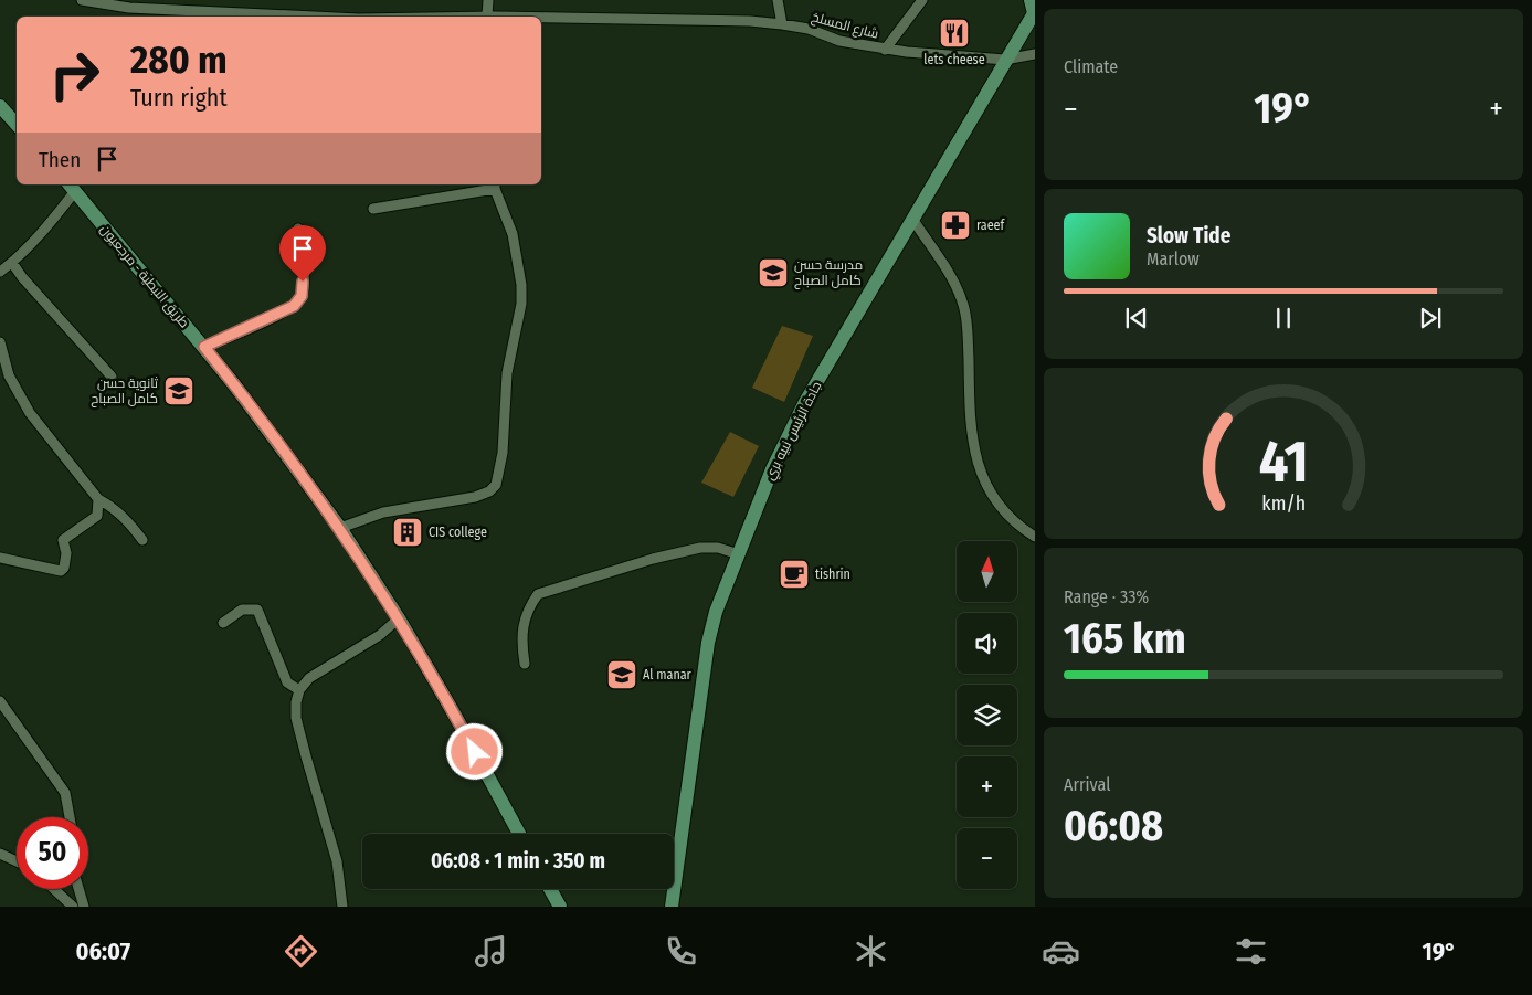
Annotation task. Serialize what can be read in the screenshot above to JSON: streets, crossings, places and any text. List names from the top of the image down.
{
  "streets": {
    "main road": ["طريق النبطية - مرجعيون", "جادة الرئيس نبيه بري"],
    "street": ["شارع المسلخ"]
  },
  "crossings": [
    ["شارع المسلخ", "جادة الرئيس نبيه بري"]
  ],
  "places": {
    "restaurant": ["lets cheese"],
    "pharmacy": ["raeef"],
    "school or university": ["مدرسة حسن كامل الصباح", "ثانوية حسن كامل الصباح", "Al manar"],
    "building": ["CIS college"],
    "cafe": ["tishrin"]
  },
  "north": "top",
  "page": {
    "tile": [
      "Climate",
      ["Range · 33%", "165 km"],
      ["Arrival", "06:08"]
    ],
    "turn": ["280 m", "Turn right"],
    "heat": ["−", "19°", "+"],
    "then": "Then",
    "song": ["Slow Tide", "Marlow"],
    "map_buttons": ["+", "−"],
    "limit": "50",
    "trip": "06:08 · 1 min · 350 m",
    "tabs": ["06:07", "19°"],
    "gauge": ["41", "km/h"]
  }
}
